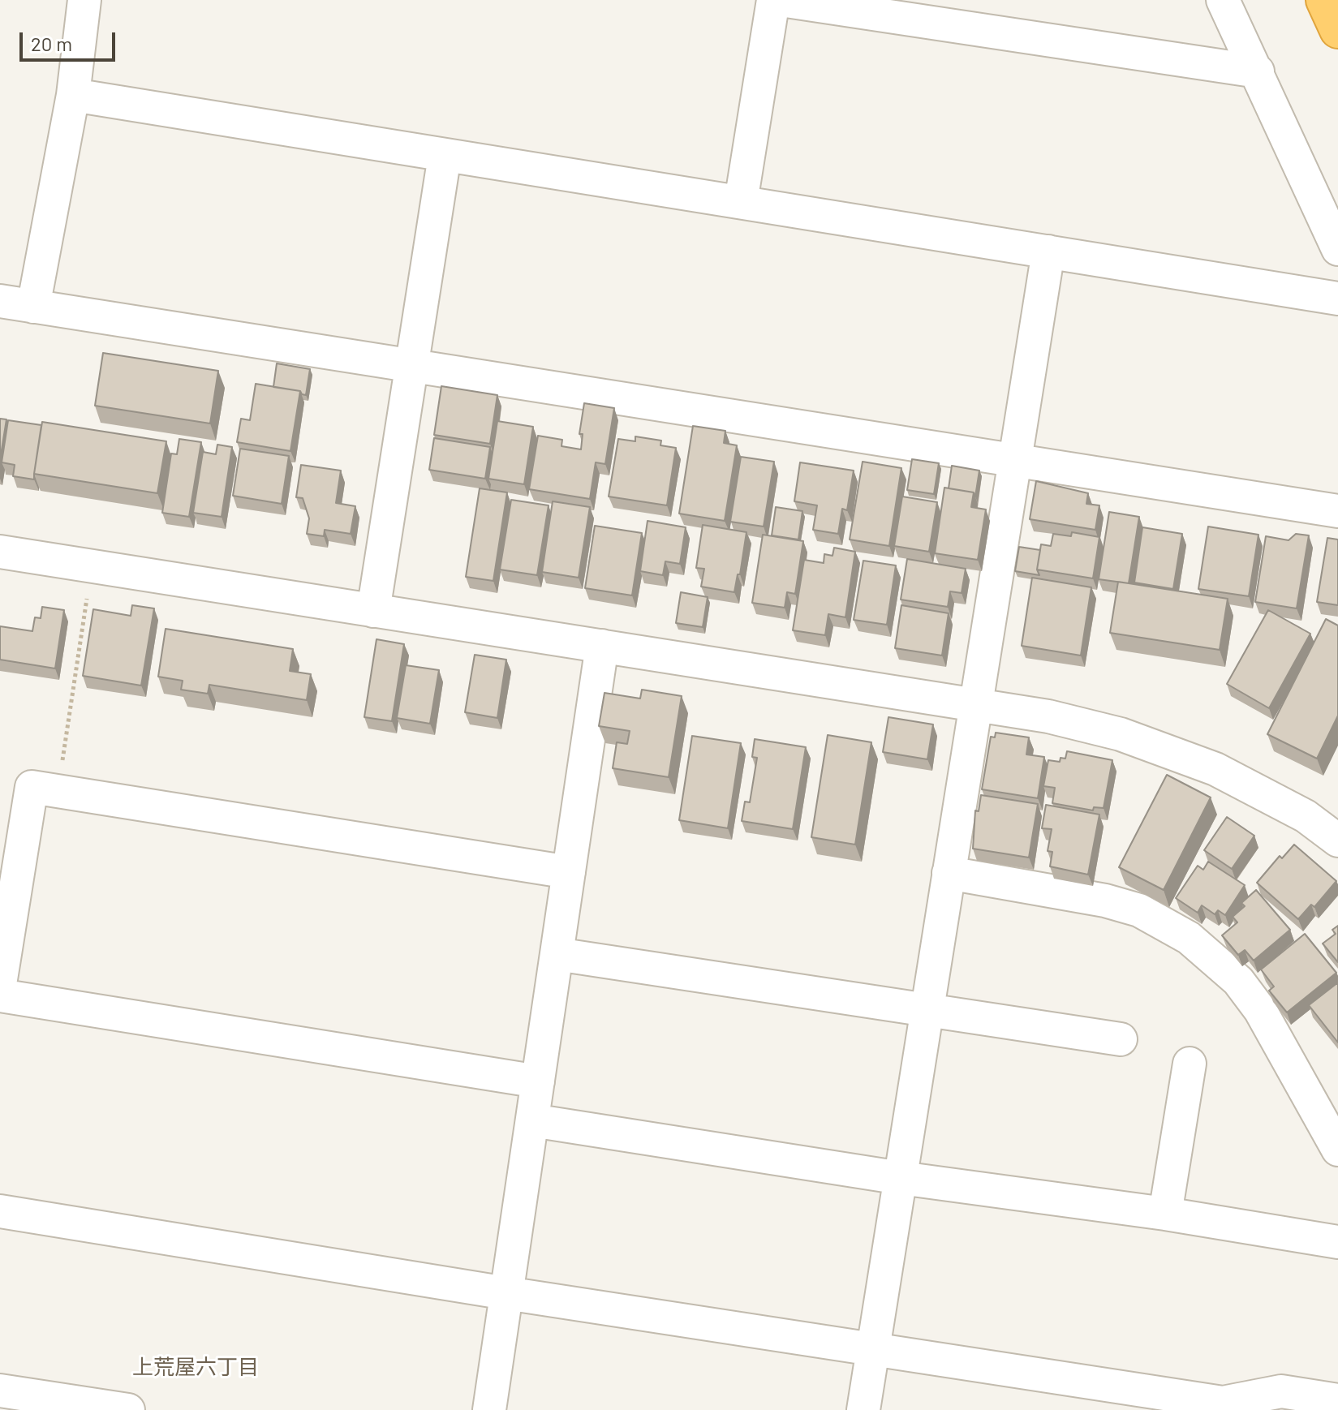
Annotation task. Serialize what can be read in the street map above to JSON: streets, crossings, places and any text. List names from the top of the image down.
{
  "districts": ["上荒屋六丁目"],
  "scale_bar": "20 m"
}
